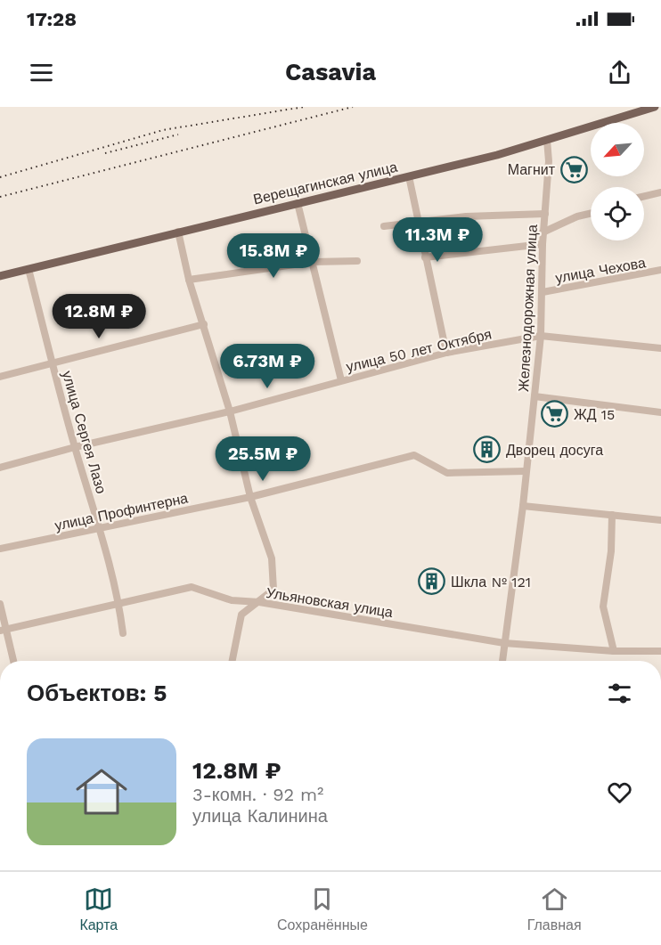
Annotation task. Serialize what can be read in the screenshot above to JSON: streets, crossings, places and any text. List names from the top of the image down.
{
  "streets": {
    "main road": ["Верещагинская улица"],
    "street": [
      "улица Чехова",
      "Железнодорожная улица",
      "улица 50 лет Октября",
      "улица Сергея Лазо",
      "улица Профинтерна",
      "Ульяновская улица"
    ]
  },
  "crossings": [
    ["Верещагинская улица", "Железнодорожная улица"],
    ["Верещагинская улица", "улица Сергея Лазо"],
    ["улица Чехова", "Железнодорожная улица"],
    ["Железнодорожная улица", "улица 50 лет Октября"],
    ["Железнодорожная улица", "улица Профинтерна"],
    ["Железнодорожная улица", "Ульяновская улица"],
    ["улица 50 лет Октября", "улица Сергея Лазо"],
    ["улица Сергея Лазо", "улица Профинтерна"],
    ["улица Сергея Лазо", "Ульяновская улица"]
  ],
  "places": {
    "supermarket": ["Магнит", "ЖД 15"],
    "building": ["Дворец досуга", "Шкла № 121"]
  },
  "north": "bottom left",
  "page": {
    "status": "17:28",
    "header": "Casavia",
    "price": [
      "11.3M ₽",
      "15.8M ₽",
      "12.8M ₽",
      "6.73M ₽",
      "25.5M ₽"
    ],
    "heading": "Объектов: 5",
    "list": [
      {
        "name": "12.8M ₽",
        "note": "3-комн. · 92 m² · улица Калинина"
      }
    ],
    "tabs": ["Карта", "Сохранённые", "Главная"]
  }
}
